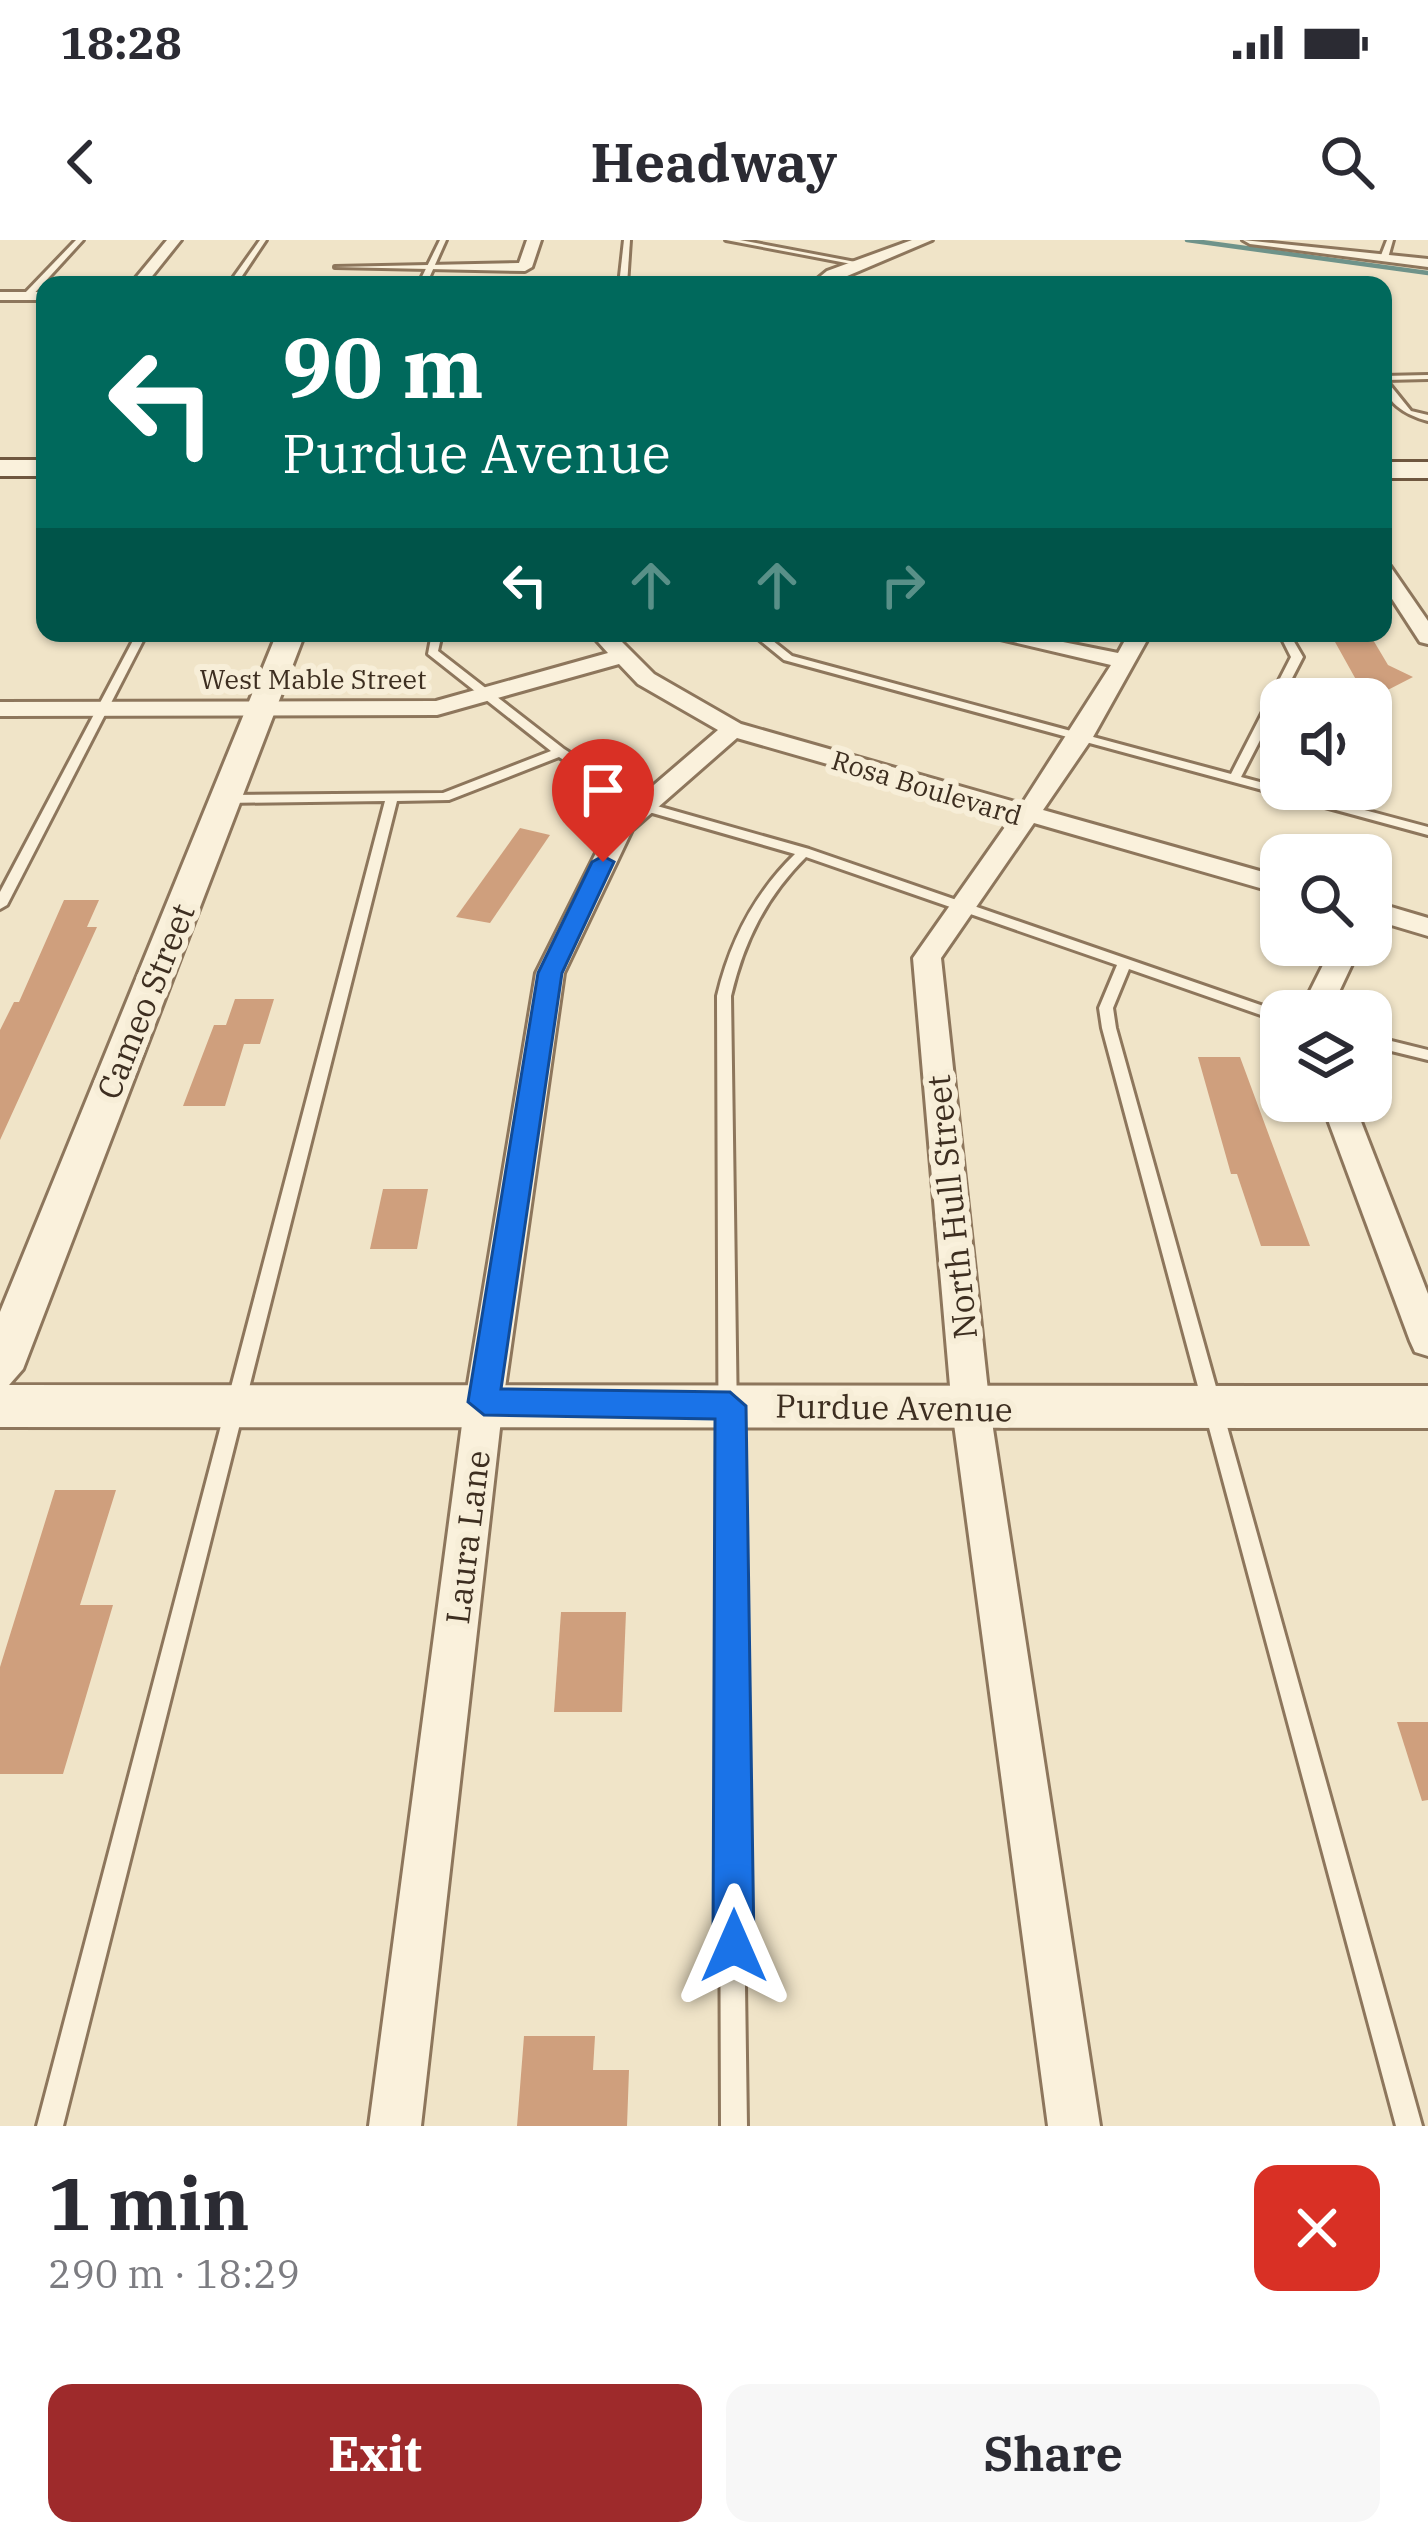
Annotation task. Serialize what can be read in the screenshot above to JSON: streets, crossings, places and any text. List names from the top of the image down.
{
  "streets": {
    "street": [
      "West Mable Street",
      "Rosa Boulevard",
      "Cameo Street",
      "North Hull Street",
      "Purdue Avenue",
      "Laura Lane"
    ]
  },
  "crossings": [
    ["West Mable Street", "Rosa Boulevard"],
    ["West Mable Street", "Cameo Street"],
    ["Rosa Boulevard", "North Hull Street"],
    ["Rosa Boulevard", "Laura Lane"],
    ["North Hull Street", "Purdue Avenue"],
    ["Purdue Avenue", "Laura Lane"]
  ],
  "page": {
    "status": "18:28",
    "header": "Headway",
    "turn": ["90 m", "Purdue Avenue"],
    "heading": ["1 min", "290 m · 18:29"],
    "buttons": ["Exit", "Share"]
  }
}
